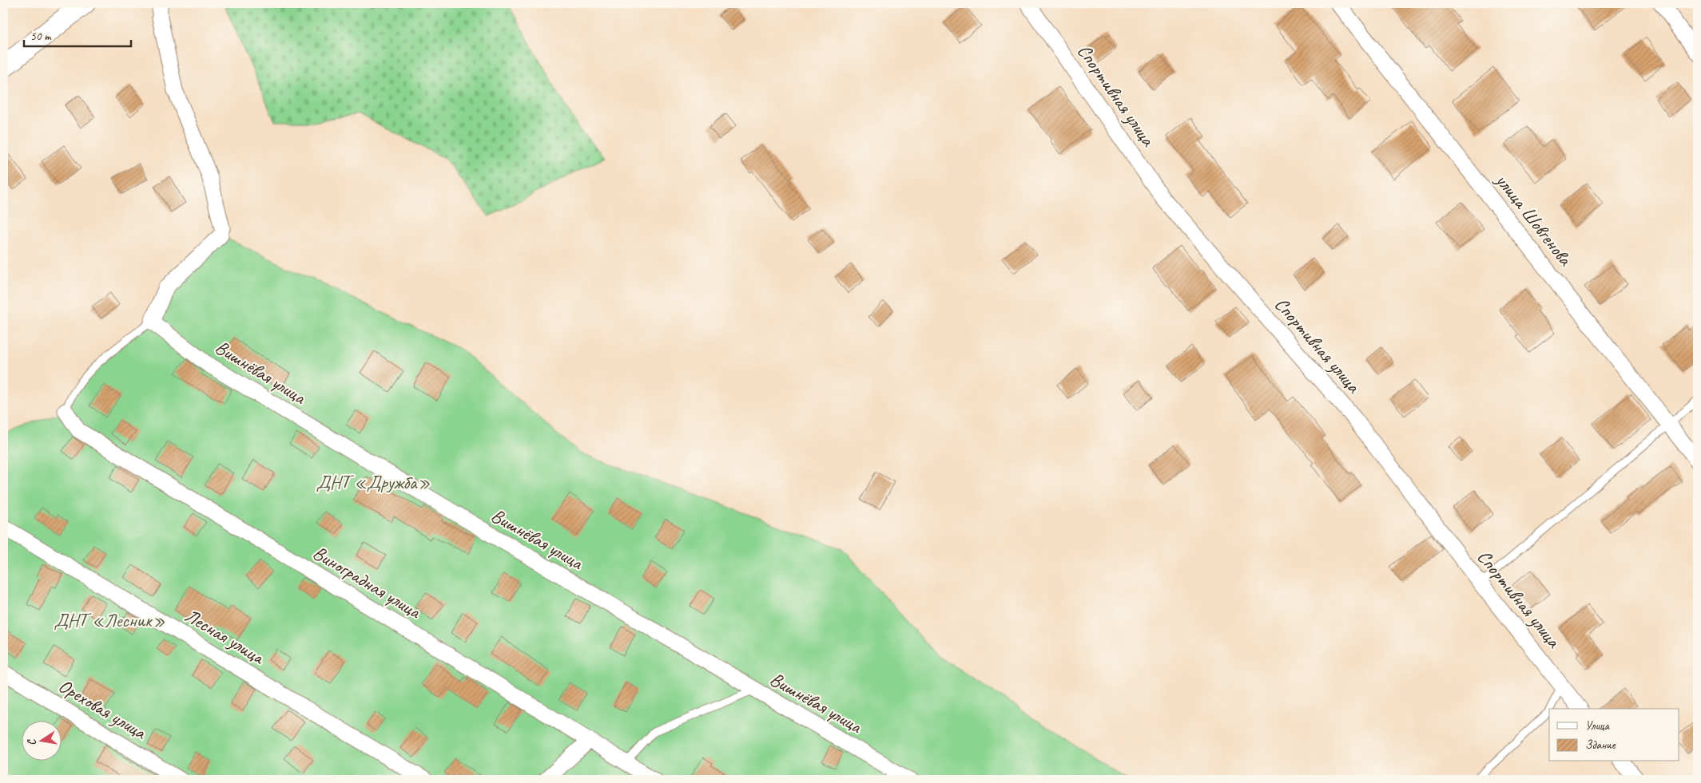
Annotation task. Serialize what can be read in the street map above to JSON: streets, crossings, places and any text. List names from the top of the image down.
{
  "streets": {
    "street": [
      "Спортивная улица",
      "улица Шовгенова",
      "Вишнёвая улица",
      "Виноградная улица",
      "Лесная улица",
      "Ореховая улица"
    ]
  },
  "parks": ["ДНТ «Дружба»", "ДНТ «Лесник»"],
  "legend": ["Улица", "Здание"],
  "scale_bar": "50 m",
  "north": "left"
}
